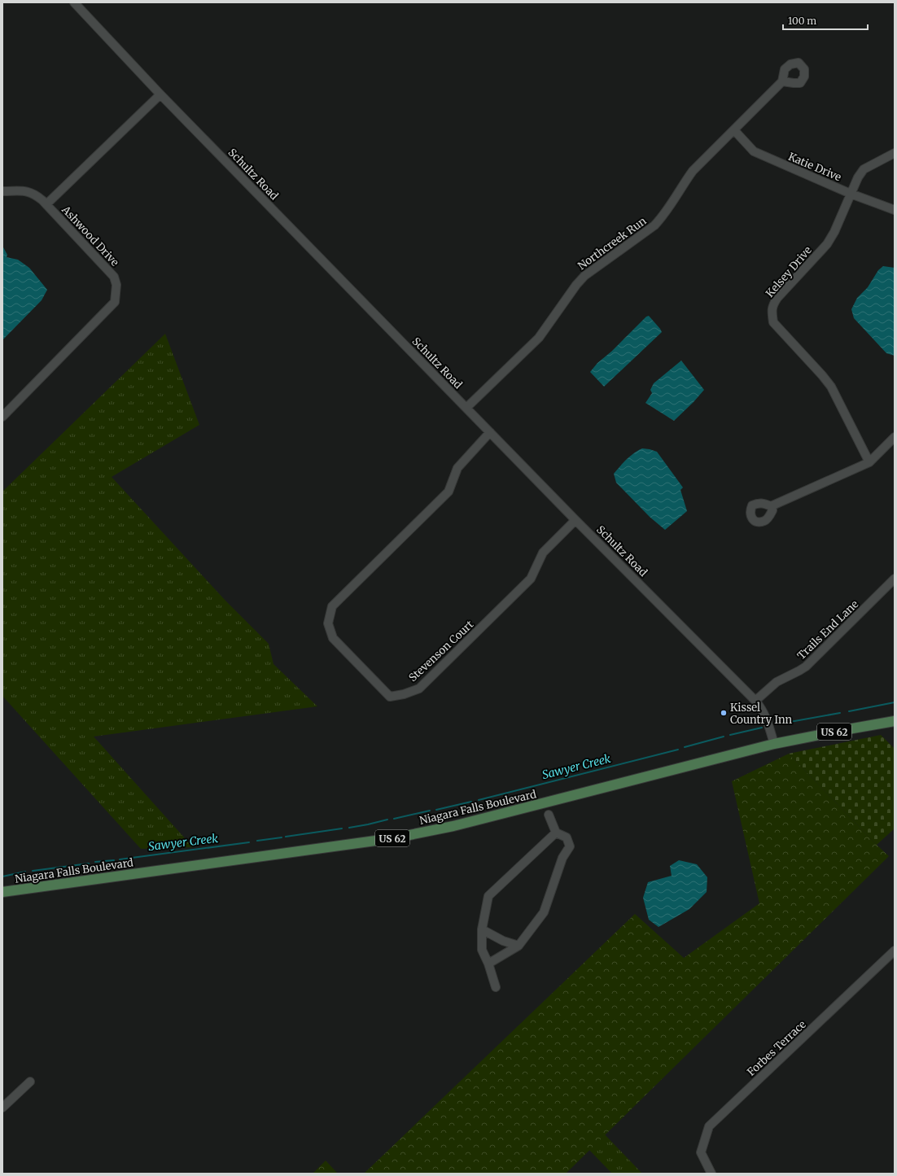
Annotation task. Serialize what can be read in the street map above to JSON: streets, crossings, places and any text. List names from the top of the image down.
{
  "streets": {
    "main road": ["US 62", "Niagara Falls Boulevard"],
    "street": [
      "Katie Drive",
      "Schultz Road",
      "Ashwood Drive",
      "Northcreek Run",
      "Kelsey Drive",
      "Trails End Lane",
      "Stevenson Court",
      "Forbes Terrace"
    ]
  },
  "crossings": [
    ["Katie Drive", "Northcreek Run"],
    ["Katie Drive", "Kelsey Drive"],
    ["Schultz Road", "Ashwood Drive"],
    ["Schultz Road", "Northcreek Run"],
    ["Schultz Road", "Trails End Lane"],
    ["Schultz Road", "Stevenson Court"],
    ["Schultz Road", "Niagara Falls Boulevard"]
  ],
  "water": ["Sawyer Creek"],
  "places": ["Kissel Country Inn"],
  "scale_bar": "100 m"
}
